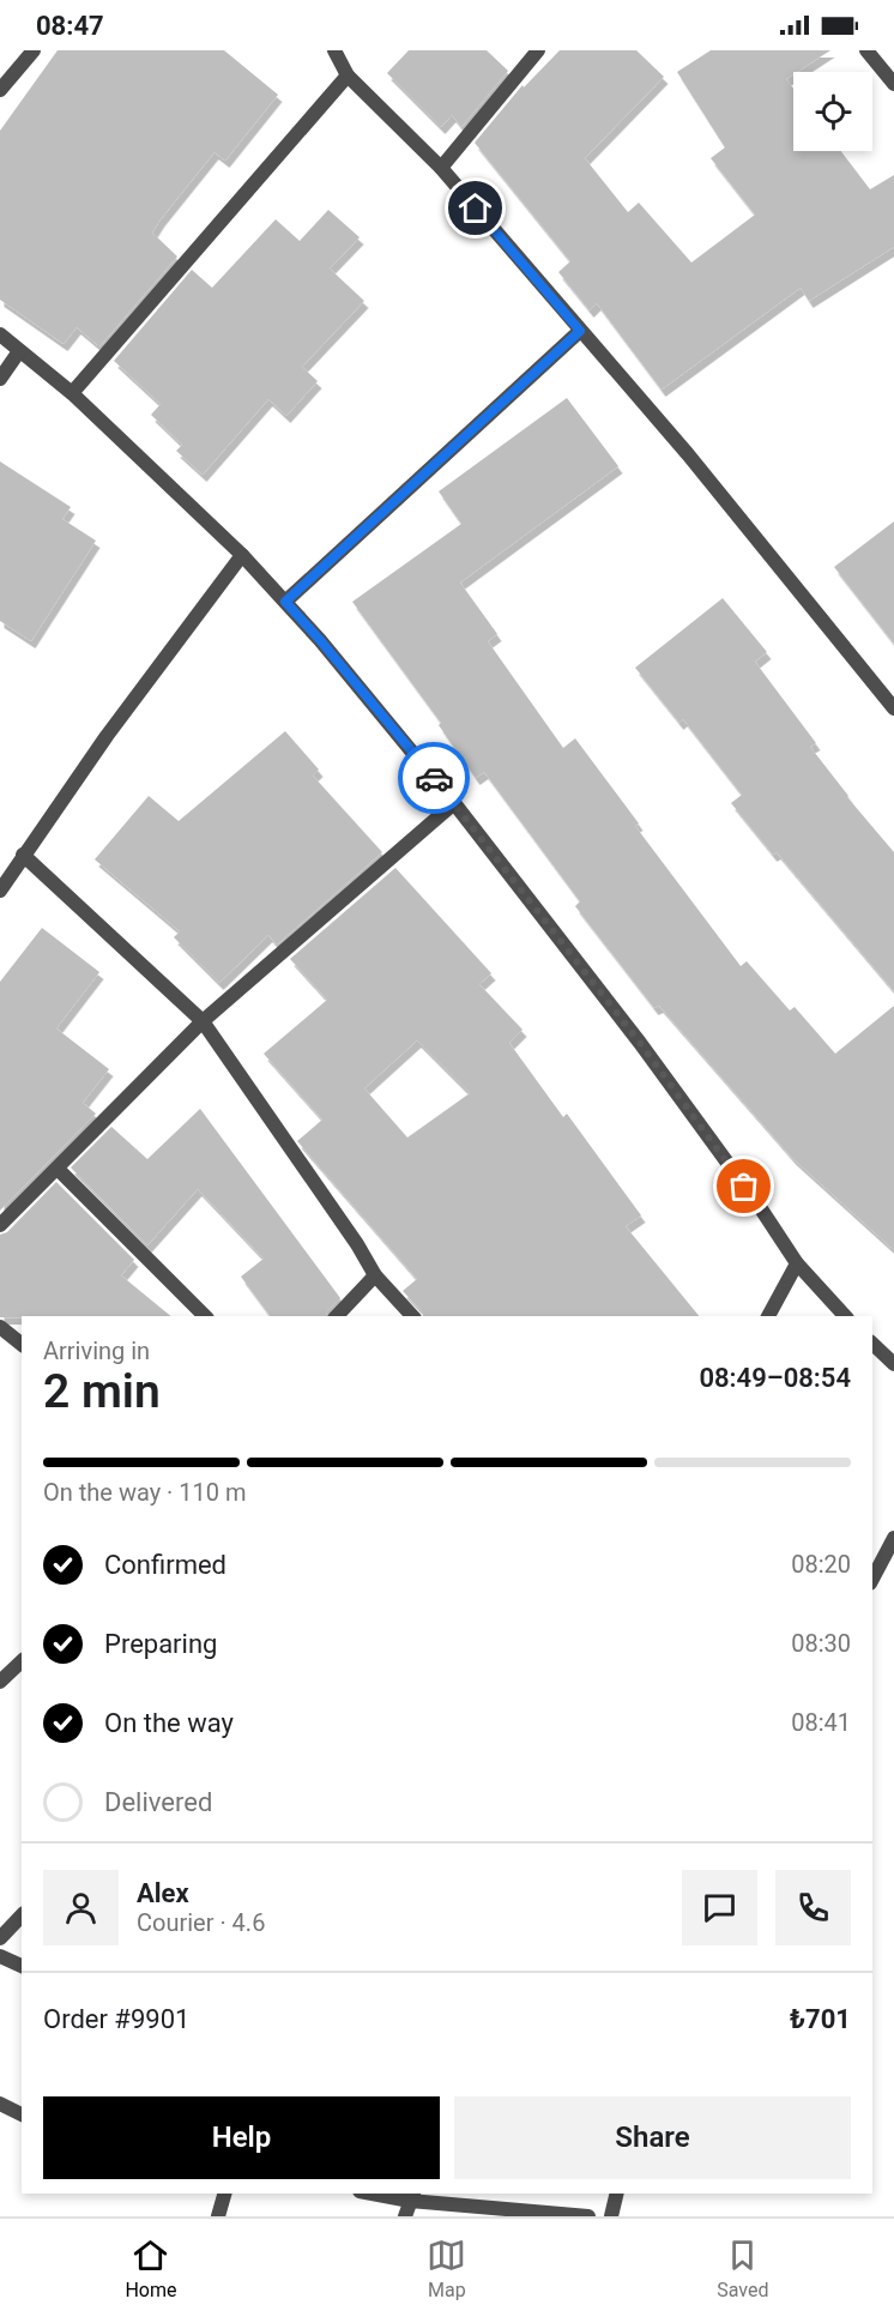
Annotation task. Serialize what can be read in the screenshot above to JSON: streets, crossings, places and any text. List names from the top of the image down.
{
  "page": {
    "status": "08:47",
    "heading": ["2 min", "Arriving in", "08:49–08:54"],
    "panel": [
      "Alex",
      "Courier · 4.6",
      "Order #9901",
      "₺701"
    ],
    "bar": "On the way · 110 m",
    "list": [
      ["Confirmed", "08:20"],
      ["Preparing", "08:30"],
      ["On the way", "08:41"],
      "Delivered"
    ],
    "buttons": ["Help", "Share"],
    "tabs": ["Home", "Map", "Saved"]
  }
}
